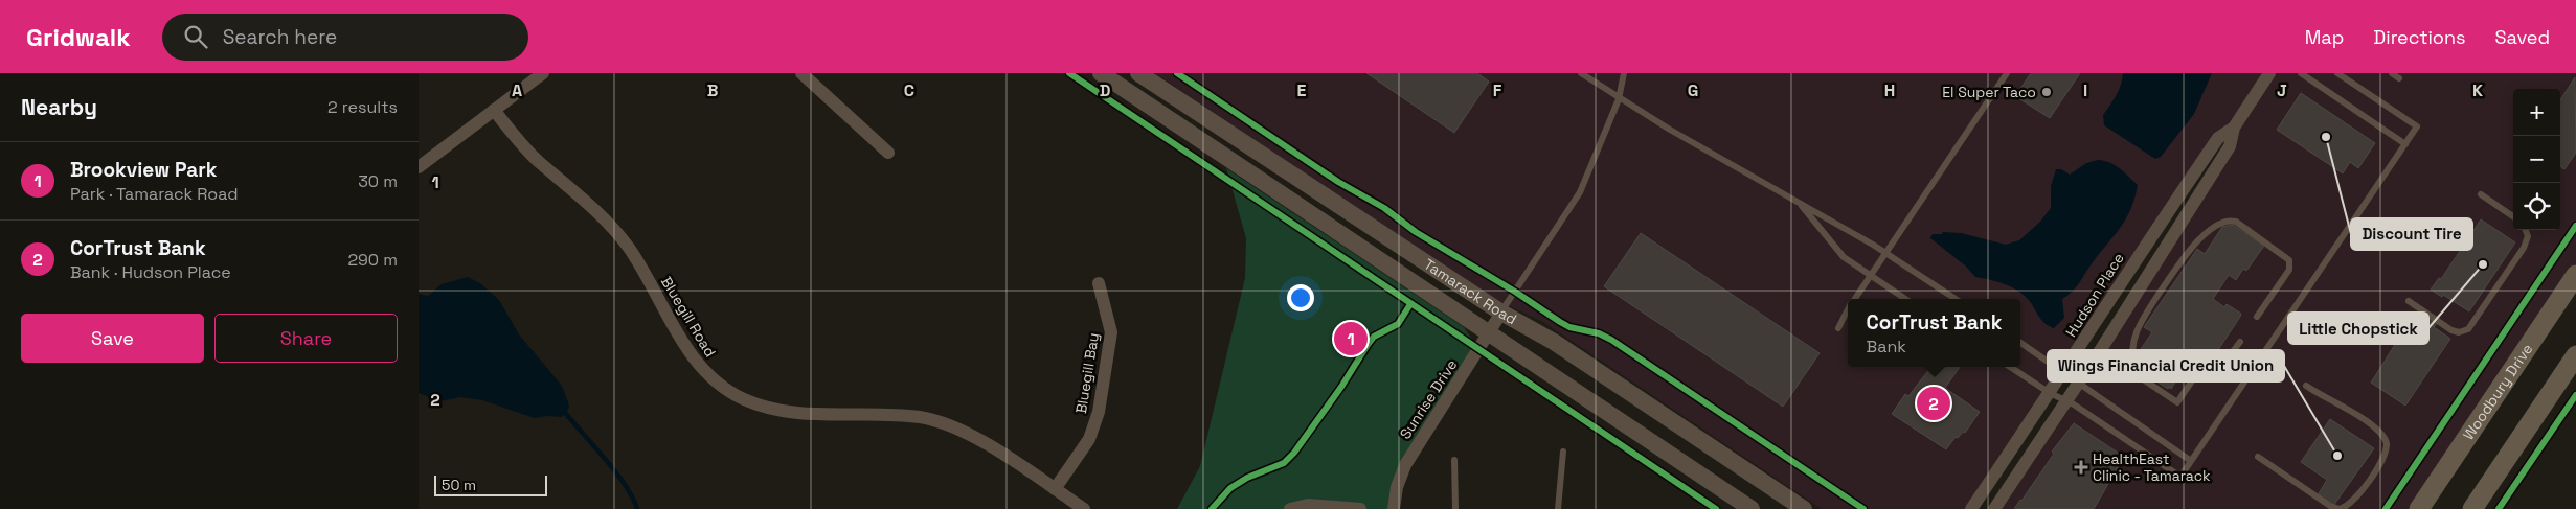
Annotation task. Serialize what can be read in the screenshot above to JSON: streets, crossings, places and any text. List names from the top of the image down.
{
  "streets": {
    "main road": ["Woodbury Drive"],
    "street": [
      "Tamarack Road",
      "Hudson Place",
      "Bluegill Road",
      "Bluegill Bay",
      "Sunrise Drive"
    ]
  },
  "crossings": [
    ["Tamarack Road", "Sunrise Drive"],
    ["Bluegill Road", "Bluegill Bay"]
  ],
  "places": {
    "other": [
      "El Super Taco",
      "Discount Tire",
      "Little Chopstick",
      "Wings Financial Credit Union"
    ],
    "health": ["HealthEast Clinic - Tamarack"]
  },
  "scale_bar": "50 m",
  "page": {
    "header": "Gridwalk",
    "search": "Search here",
    "nav": ["Map", "Directions", "Saved"],
    "heading": ["Nearby", "2 results"],
    "map_buttons": ["+", "−"],
    "list": [
      {
        "mark": "1",
        "name": "Brookview Park",
        "note": "Park · Tamarack Road",
        "value": "30 m"
      },
      {
        "mark": "2",
        "name": "CorTrust Bank",
        "note": "Bank · Hudson Place",
        "value": "290 m"
      }
    ],
    "buttons": ["Save", "Share"],
    "popup": ["CorTrust Bank", "Bank"],
    "pins": ["1", "2"],
    "scale": "50 m"
  },
  "grid": {
    "columns": [
      "A",
      "B",
      "C",
      "D",
      "E",
      "F",
      "G",
      "H",
      "I",
      "J",
      "K"
    ],
    "rows": ["1", "2"]
  }
}
